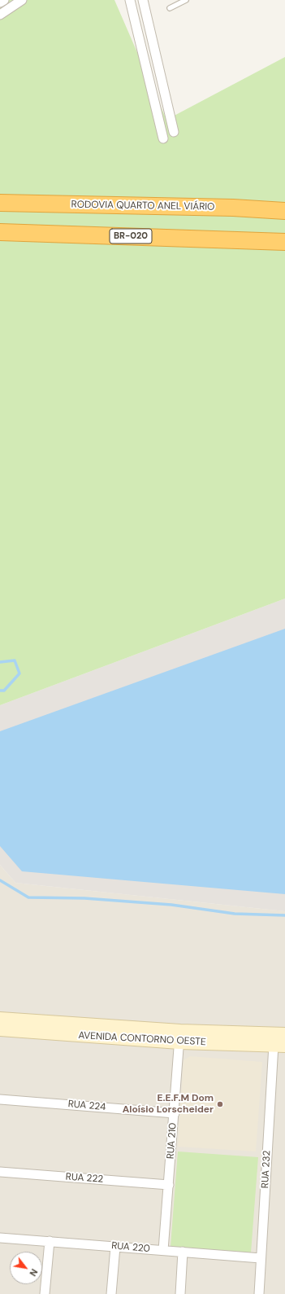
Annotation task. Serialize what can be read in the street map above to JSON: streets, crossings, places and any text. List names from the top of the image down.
{
  "streets": {
    "highway": ["RODOVIA QUARTO ANEL VIÁRIO", "BR-020"],
    "street": [
      "AVENIDA CONTORNO OESTE",
      "RUA 224",
      "RUA 210",
      "RUA 232",
      "RUA 222",
      "RUA 220"
    ]
  },
  "crossings": [
    ["AVENIDA CONTORNO OESTE", "RUA 210"],
    ["AVENIDA CONTORNO OESTE", "RUA 232"],
    ["RUA 224", "RUA 210"],
    ["RUA 210", "RUA 222"],
    ["RUA 210", "RUA 220"],
    ["RUA 232", "RUA 220"]
  ],
  "places": ["E.E.F.M Dom Aloísio Lorscheider"],
  "north": "bottom right"
}
